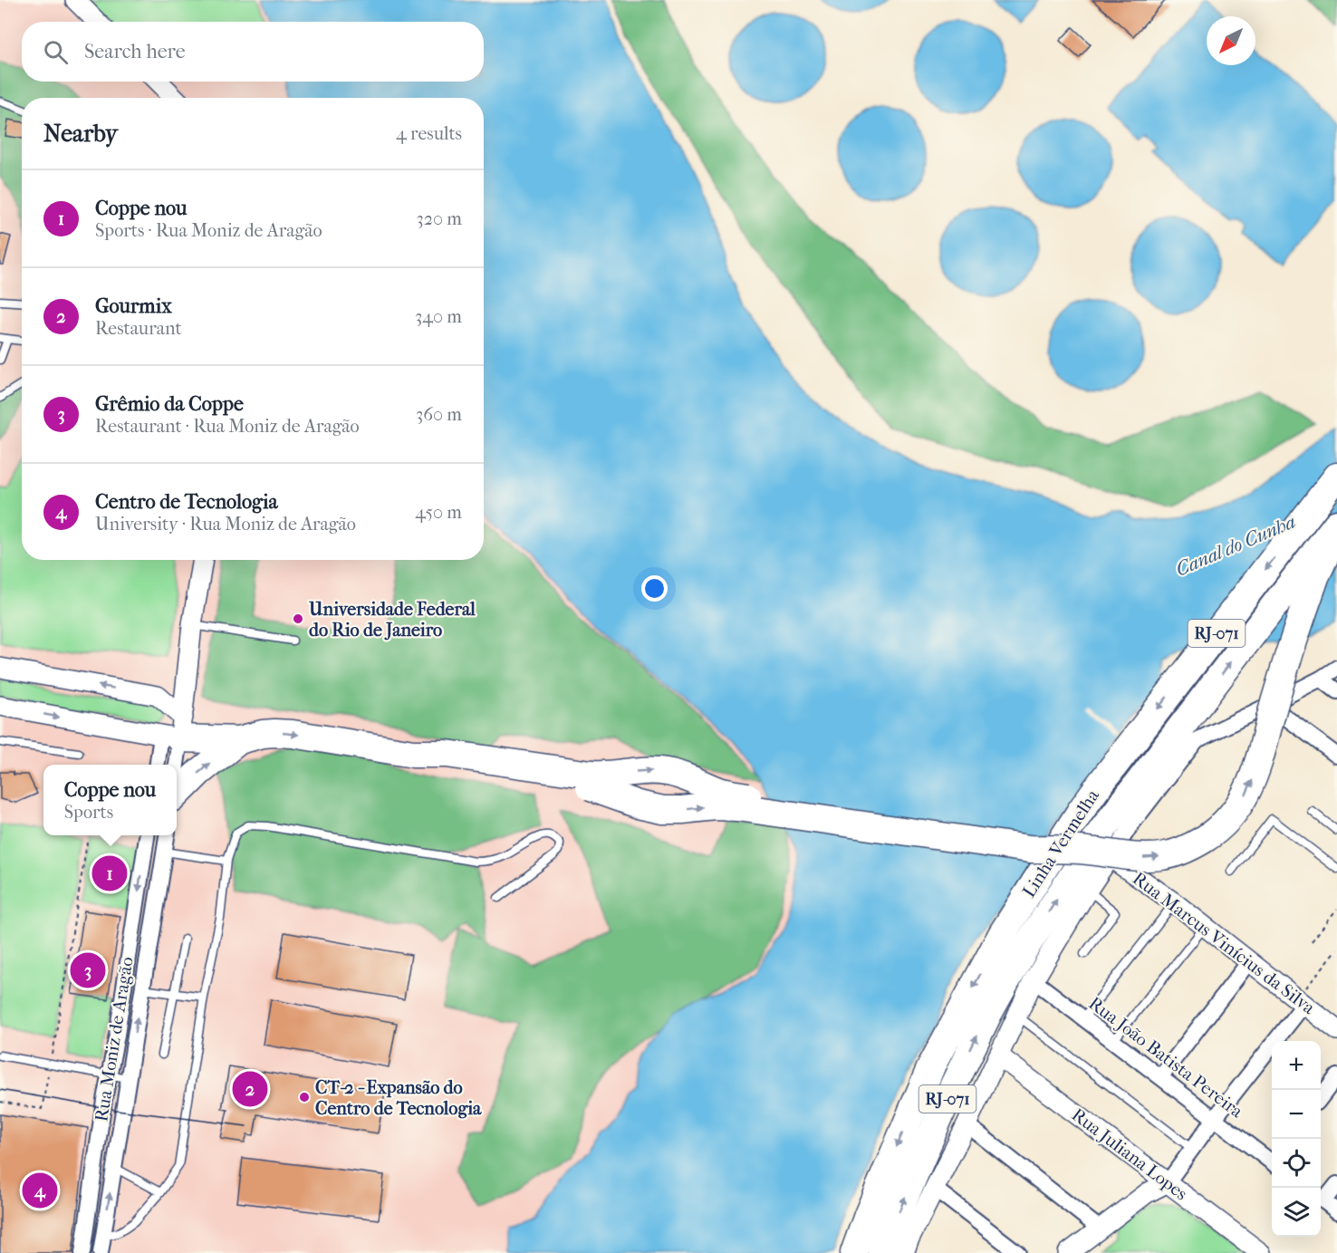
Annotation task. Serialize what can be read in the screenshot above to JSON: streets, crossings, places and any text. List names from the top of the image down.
{
  "streets": {
    "highway": ["RJ-071", "Linha Vermelha"],
    "street": [
      "Rua Marcus Vinícius da Silva",
      "Rua Moniz de Aragão",
      "Rua João Batista Pereira",
      "Rua Juliana Lopes"
    ]
  },
  "water": ["Canal do Cunha"],
  "places": ["Universidade Federal do Rio de Janeiro", "CT-2 - Expansão do Centro de Tecnologia"],
  "north": "bottom left",
  "page": {
    "search": "Search here",
    "heading": ["Nearby", "4 results"],
    "list": [
      {
        "mark": "1",
        "name": "Coppe nou",
        "note": "Sports · Rua Moniz de Aragão",
        "value": "320 m"
      },
      {
        "mark": "2",
        "name": "Gourmix",
        "note": "Restaurant",
        "value": "340 m"
      },
      {
        "mark": "3",
        "name": "Grêmio da Coppe",
        "note": "Restaurant · Rua Moniz de Aragão",
        "value": "360 m"
      },
      {
        "mark": "4",
        "name": "Centro de Tecnologia",
        "note": "University · Rua Moniz de Aragão",
        "value": "450 m"
      }
    ],
    "popup": ["Coppe nou", "Sports"],
    "pins": [
      "1",
      "3",
      "2",
      "4"
    ],
    "map_buttons": ["+", "−"]
  }
}
